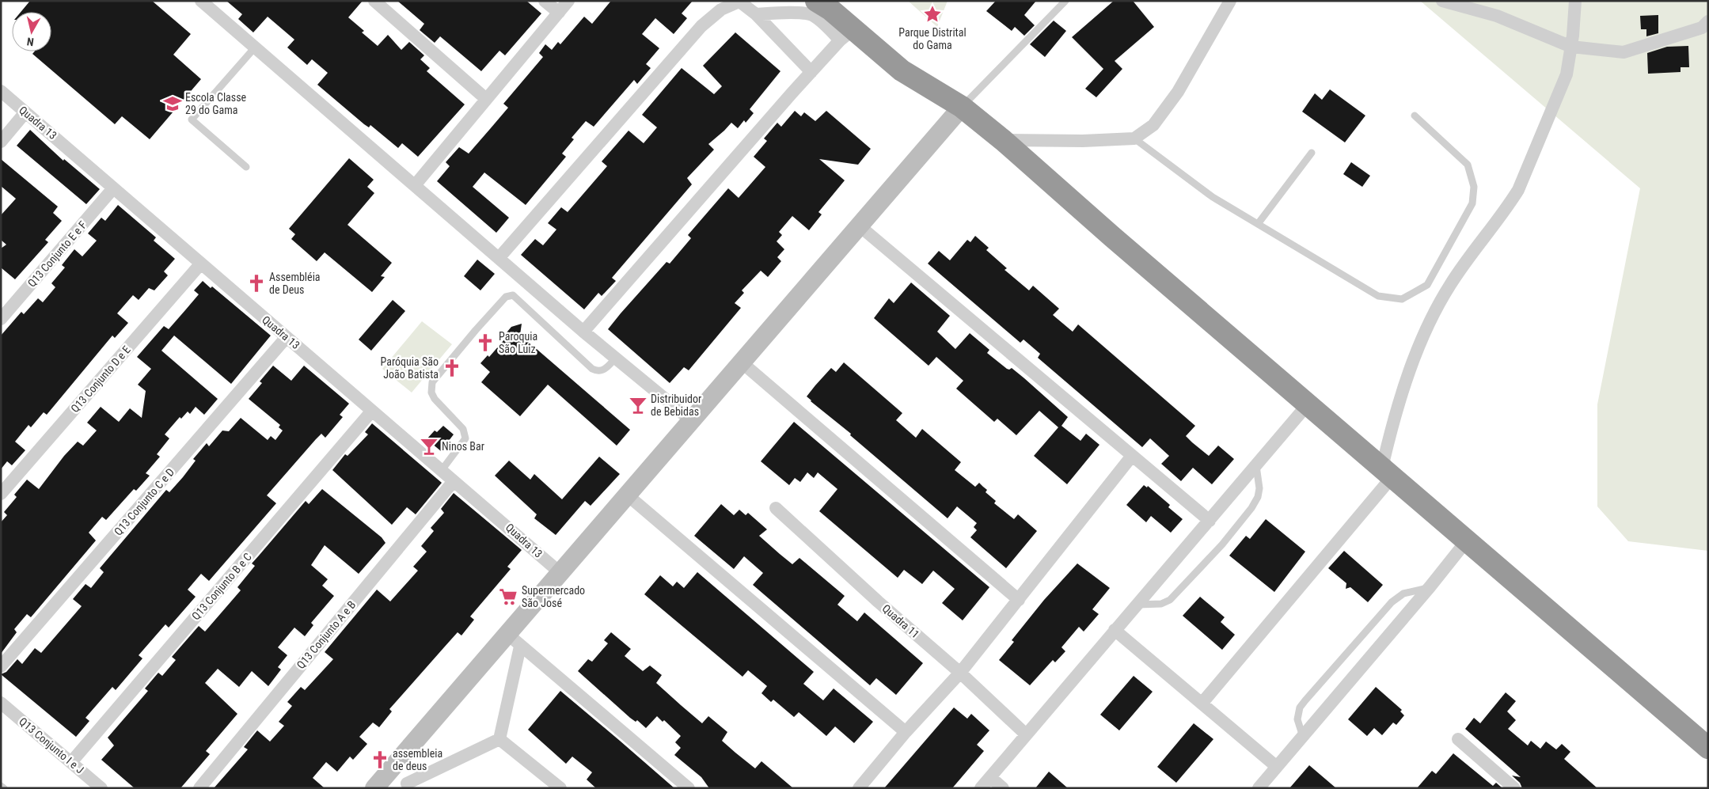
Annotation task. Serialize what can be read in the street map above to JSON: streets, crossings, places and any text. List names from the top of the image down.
{
  "streets": {
    "street": [
      "Quadra 13",
      "Q13 Conjunto E e F",
      "Q13 Conjunto D e E",
      "Q13 Conjunto C e D",
      "Q13 Conjunto B e C",
      "Quadra 11",
      "Q13 Conjunto A e B",
      "Q13 Conjunto I e J"
    ]
  },
  "crossings": [
    ["Quadra 13", "Q13 Conjunto E e F"],
    ["Quadra 13", "Q13 Conjunto D e E"],
    ["Quadra 13", "Q13 Conjunto C e D"],
    ["Quadra 13", "Q13 Conjunto B e C"],
    ["Quadra 13", "Q13 Conjunto A e B"],
    ["Q13 Conjunto B e C", "Q13 Conjunto I e J"]
  ],
  "places": {
    "place": ["Parque Distrital do Gama"],
    "school or university": ["Escola Classe 29 do Gama"],
    "church": [
      "Assembléia de Deus",
      "Paroquia São Luiz",
      "Paróquia São João Batista",
      "assembleia de deus"
    ],
    "bar": ["Distribuidor de Bebidas", "Ninos Bar"],
    "supermarket": ["Supermercado São José"]
  },
  "north": "bottom"
}
